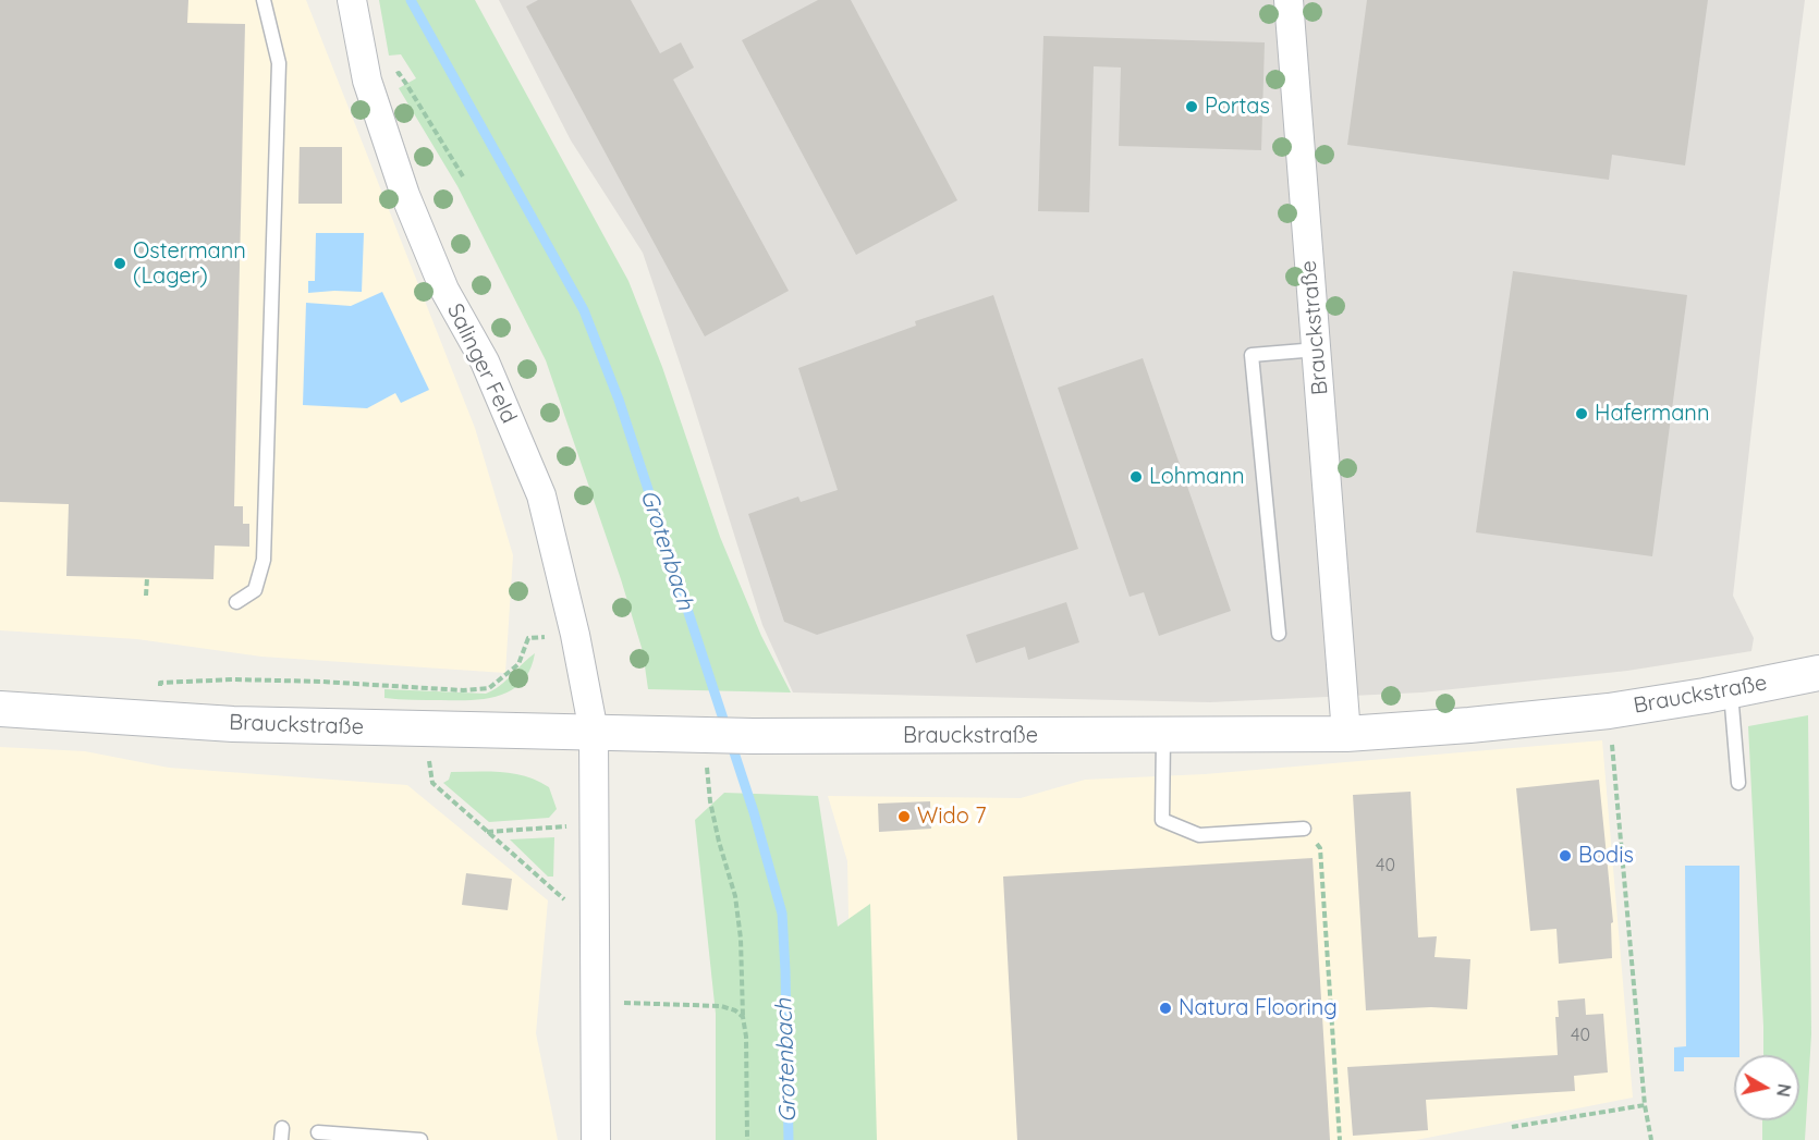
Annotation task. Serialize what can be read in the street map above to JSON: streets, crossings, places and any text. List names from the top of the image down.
{
  "streets": {
    "street": ["Brauckstraße", "Salinger Feld"]
  },
  "crossings": [
    ["Brauckstraße", "Salinger Feld"]
  ],
  "water": ["Grotenbach"],
  "places": [
    "Portas",
    "Ostermann (Lager)",
    "Hafermann",
    "Lohmann",
    "Wido 7",
    "Bodis",
    "Natura Flooring"
  ],
  "house_numbers": ["40", "40"],
  "north": "right"
}
